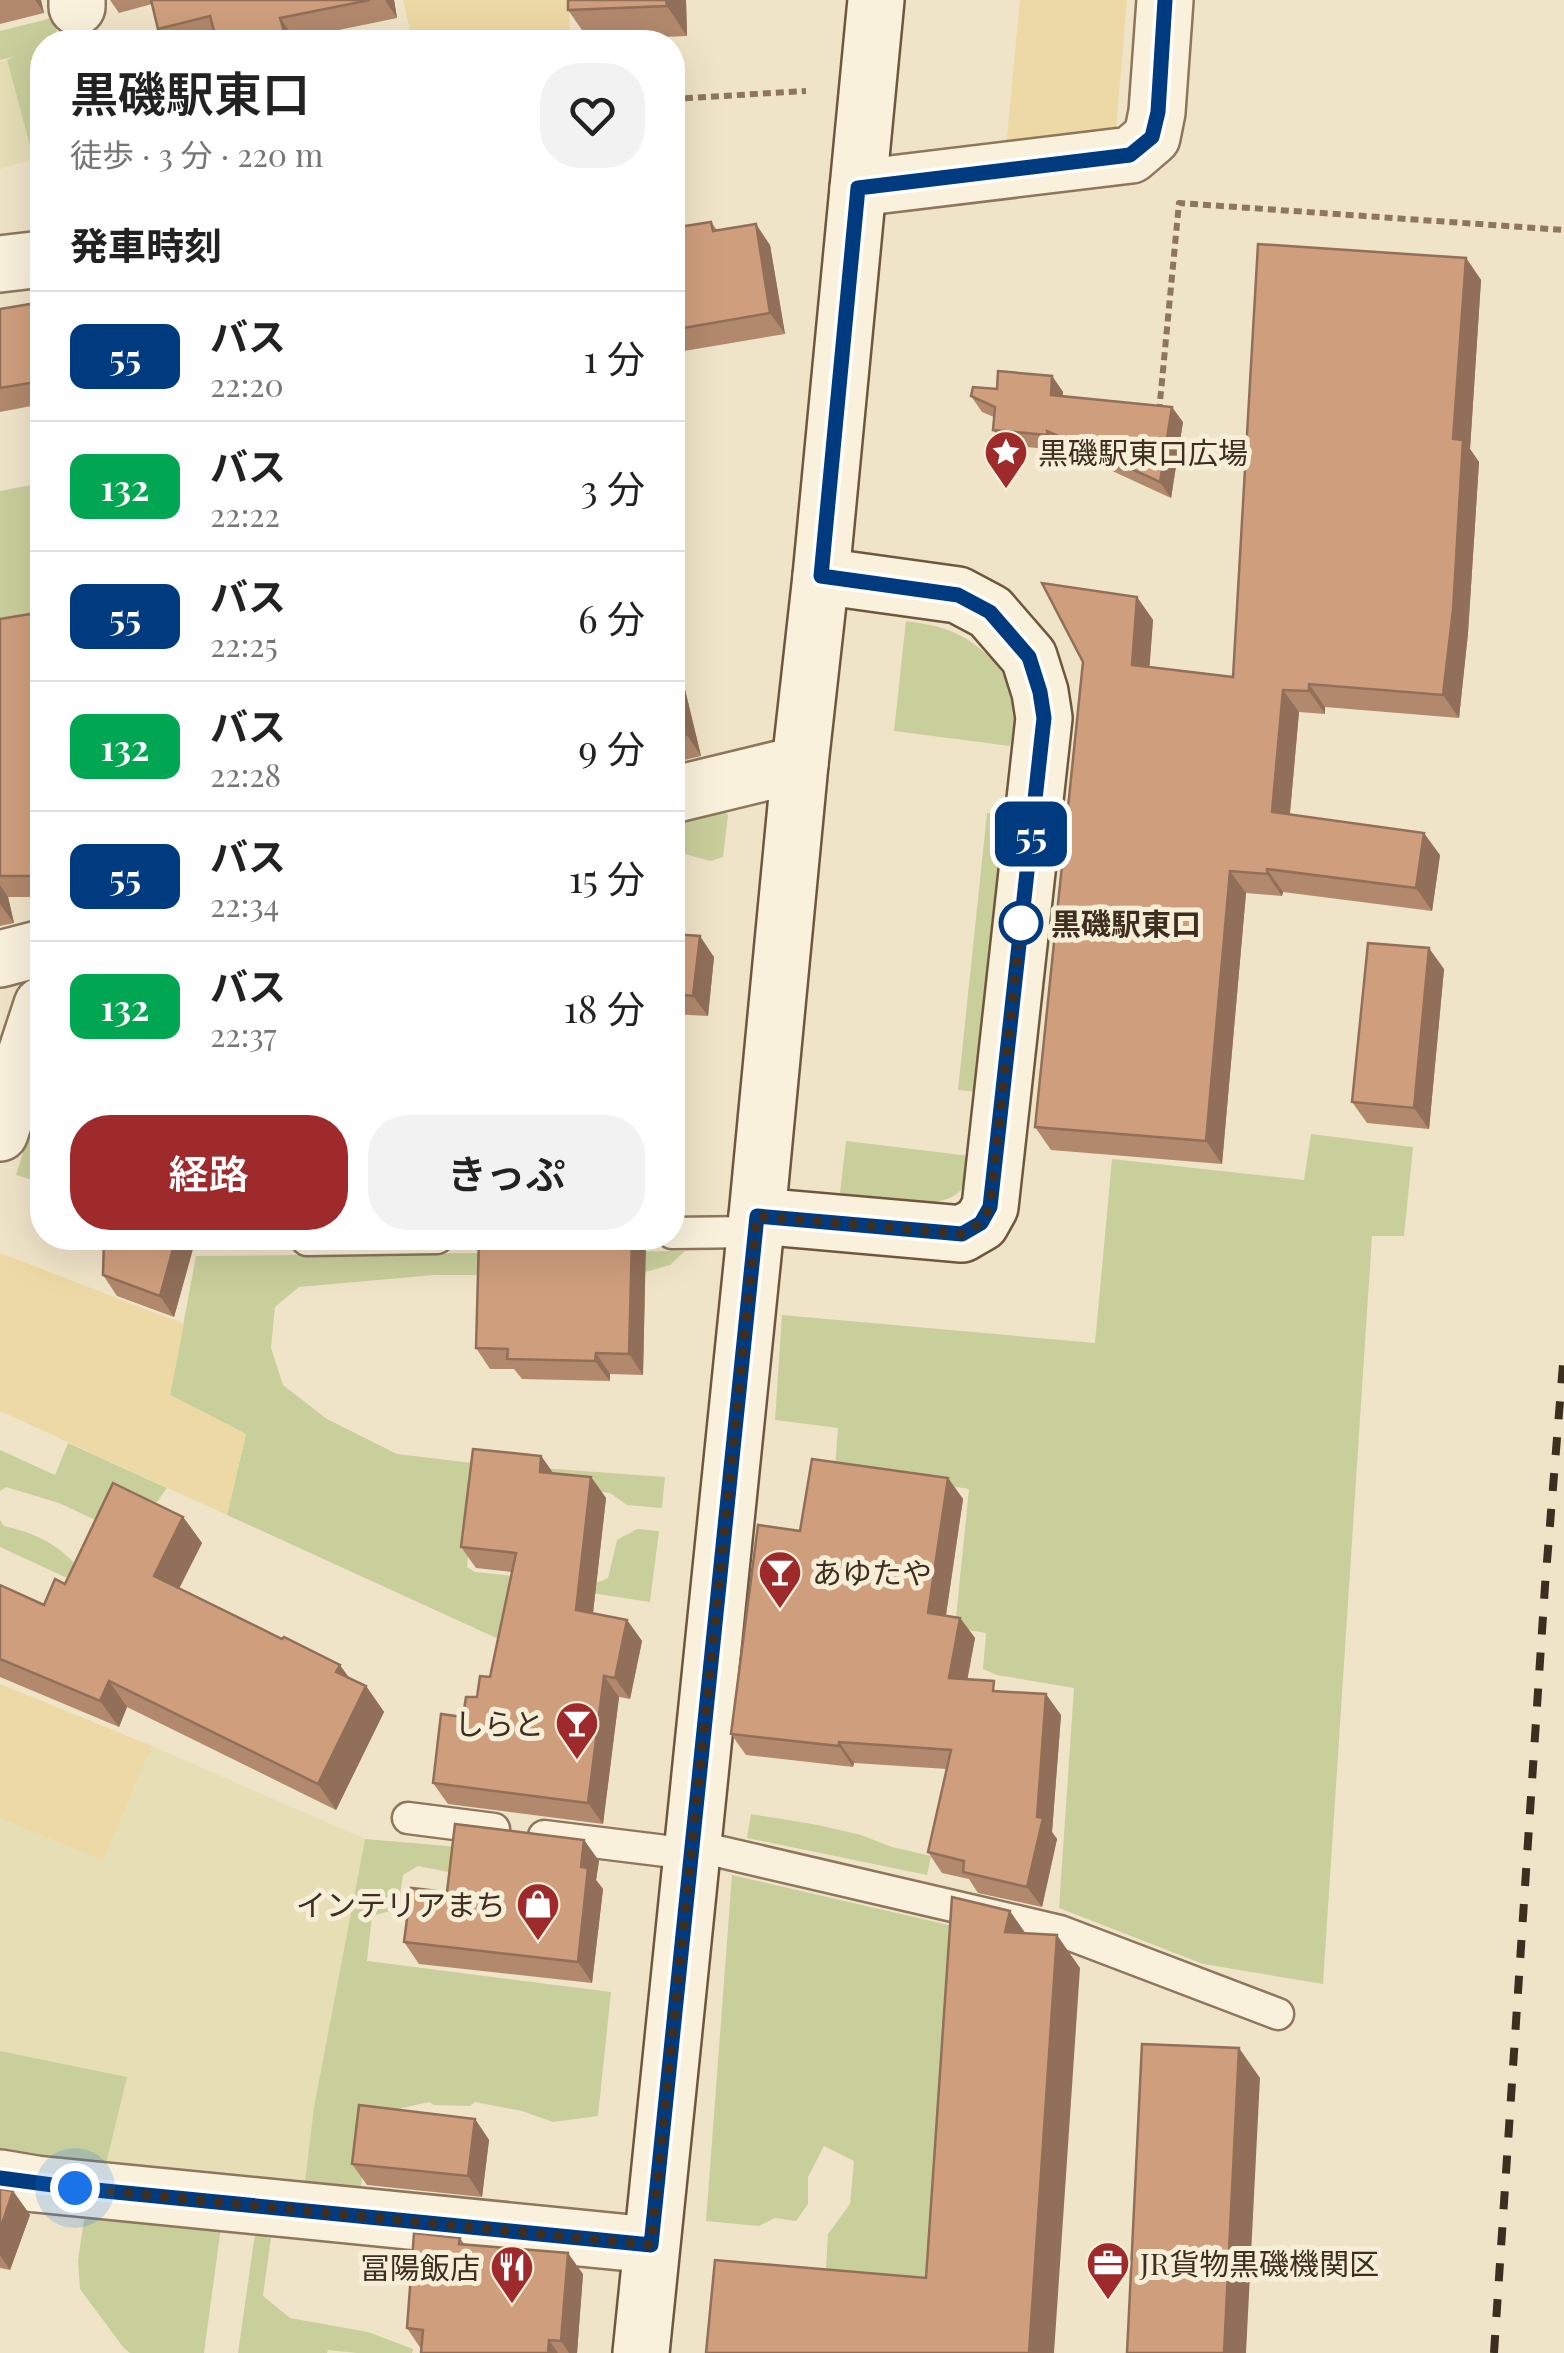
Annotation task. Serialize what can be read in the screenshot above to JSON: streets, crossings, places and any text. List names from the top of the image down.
{
  "places": {
    "place": ["黒磯駅東口広場"],
    "other": ["黒磯駅東口"],
    "bar": ["あゆたや", "しらと"],
    "shop": ["インテリアまち"],
    "office": ["JR貨物黒磯機関区"],
    "restaurant": ["冨陽飯店"]
  },
  "lines": ["bus line 55"],
  "page": {
    "on_map": "55",
    "heading": [
      ["黒磯駅東口", "徒歩 · 3 分 · 220 m"],
      "発車時刻"
    ],
    "list": [
      {
        "mark": "55",
        "name": "バス",
        "note": "22:20",
        "value": "1 分"
      },
      {
        "mark": "132",
        "name": "バス",
        "note": "22:22",
        "value": "3 分"
      },
      {
        "mark": "55",
        "name": "バス",
        "note": "22:25",
        "value": "6 分"
      },
      {
        "mark": "132",
        "name": "バス",
        "note": "22:28",
        "value": "9 分"
      },
      {
        "mark": "55",
        "name": "バス",
        "note": "22:34",
        "value": "15 分"
      },
      {
        "mark": "132",
        "name": "バス",
        "note": "22:37",
        "value": "18 分"
      }
    ],
    "buttons": ["経路", "きっぷ"]
  }
}
